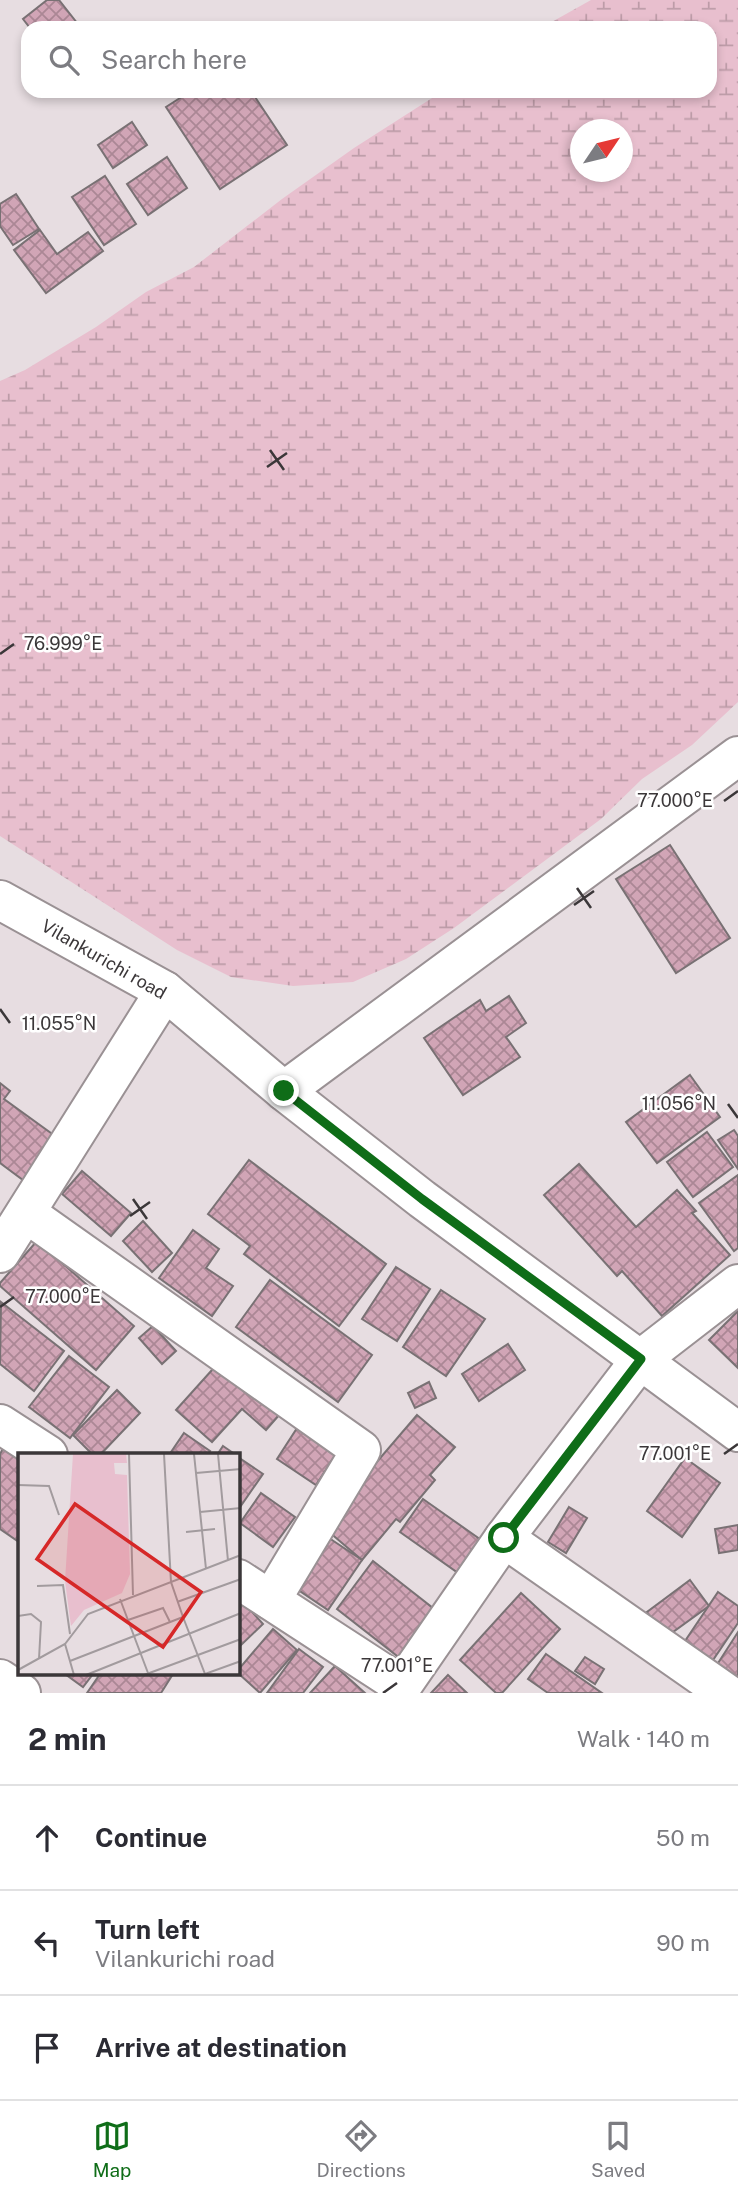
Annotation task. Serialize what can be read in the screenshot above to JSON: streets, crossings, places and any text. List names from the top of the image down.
{
  "streets": {
    "street": ["Vilankurichi road"]
  },
  "north": "top right",
  "page": {
    "search": "Search here",
    "heading": ["2 min", "Walk · 140 m"],
    "list": [
      ["Continue", "50 m"],
      ["Turn left", "Vilankurichi road", "90 m"],
      "Arrive at destination"
    ],
    "nav": ["Map", "Directions", "Saved"]
  },
  "coordinates": [
    "76.999°E",
    "77.000°E",
    "11.055°N",
    "11.056°N",
    "77.001°E"
  ]
}
